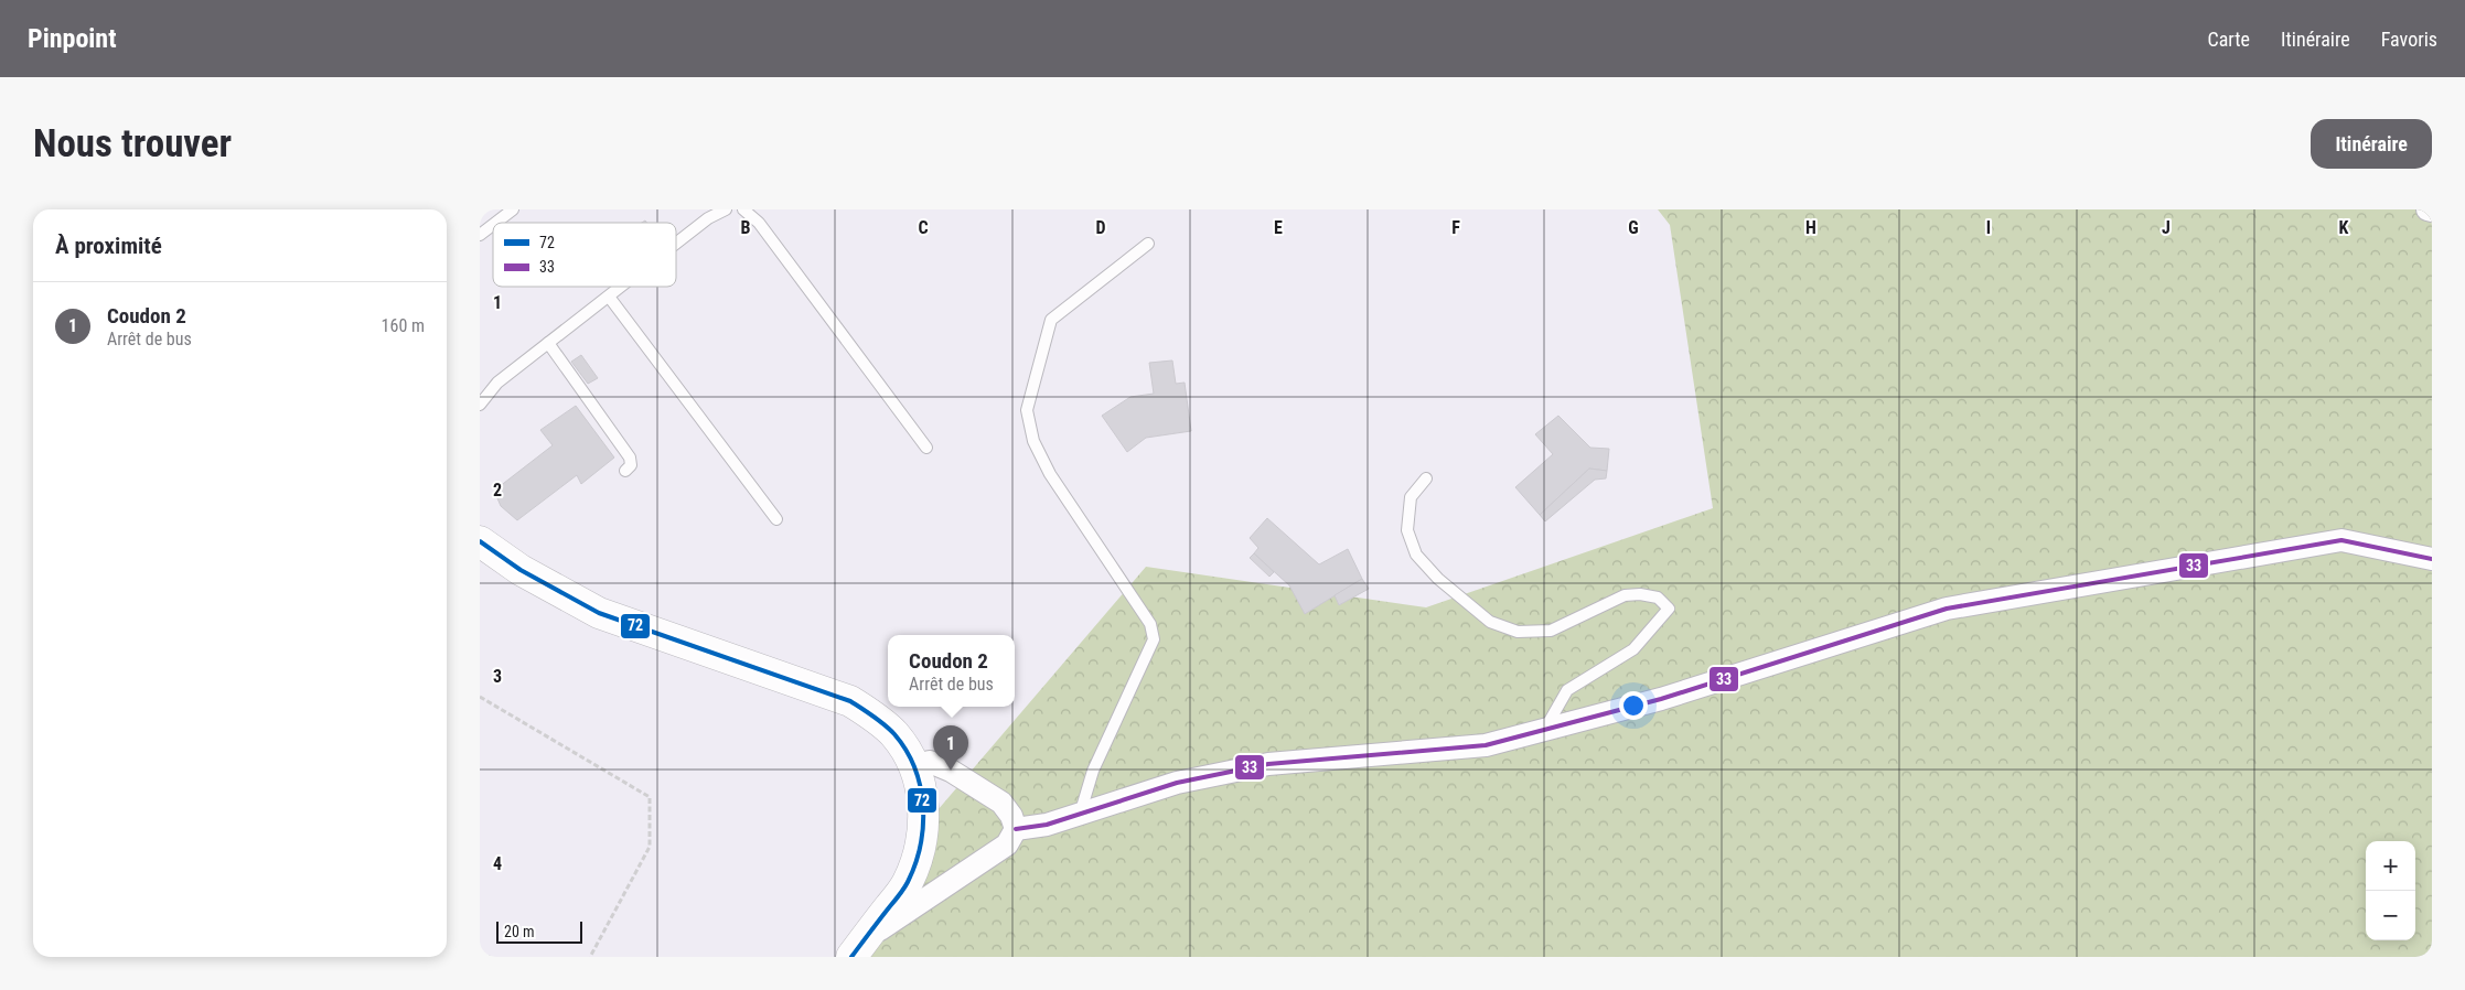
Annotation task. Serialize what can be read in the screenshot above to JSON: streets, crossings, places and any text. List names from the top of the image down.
{
  "lines": ["transit line 33", "transit line 72"],
  "legend": ["72", "33"],
  "scale_bar": "20 m",
  "page": {
    "header": "Pinpoint",
    "nav": ["Carte", "Itinéraire", "Favoris"],
    "buttons": "Itinéraire",
    "title": "Nous trouver",
    "heading": "À proximité",
    "list": [
      {
        "mark": "1",
        "name": "Coudon 2",
        "note": "Arrêt de bus",
        "value": "160 m"
      }
    ],
    "popup": ["Coudon 2", "Arrêt de bus"],
    "pins": "1",
    "map_buttons": ["+", "−"],
    "scale": "20 m"
  },
  "grid": {
    "columns": [
      "B",
      "C",
      "D",
      "E",
      "F",
      "G",
      "H",
      "I",
      "J",
      "K"
    ],
    "rows": [
      "1",
      "2",
      "3",
      "4"
    ]
  }
}
